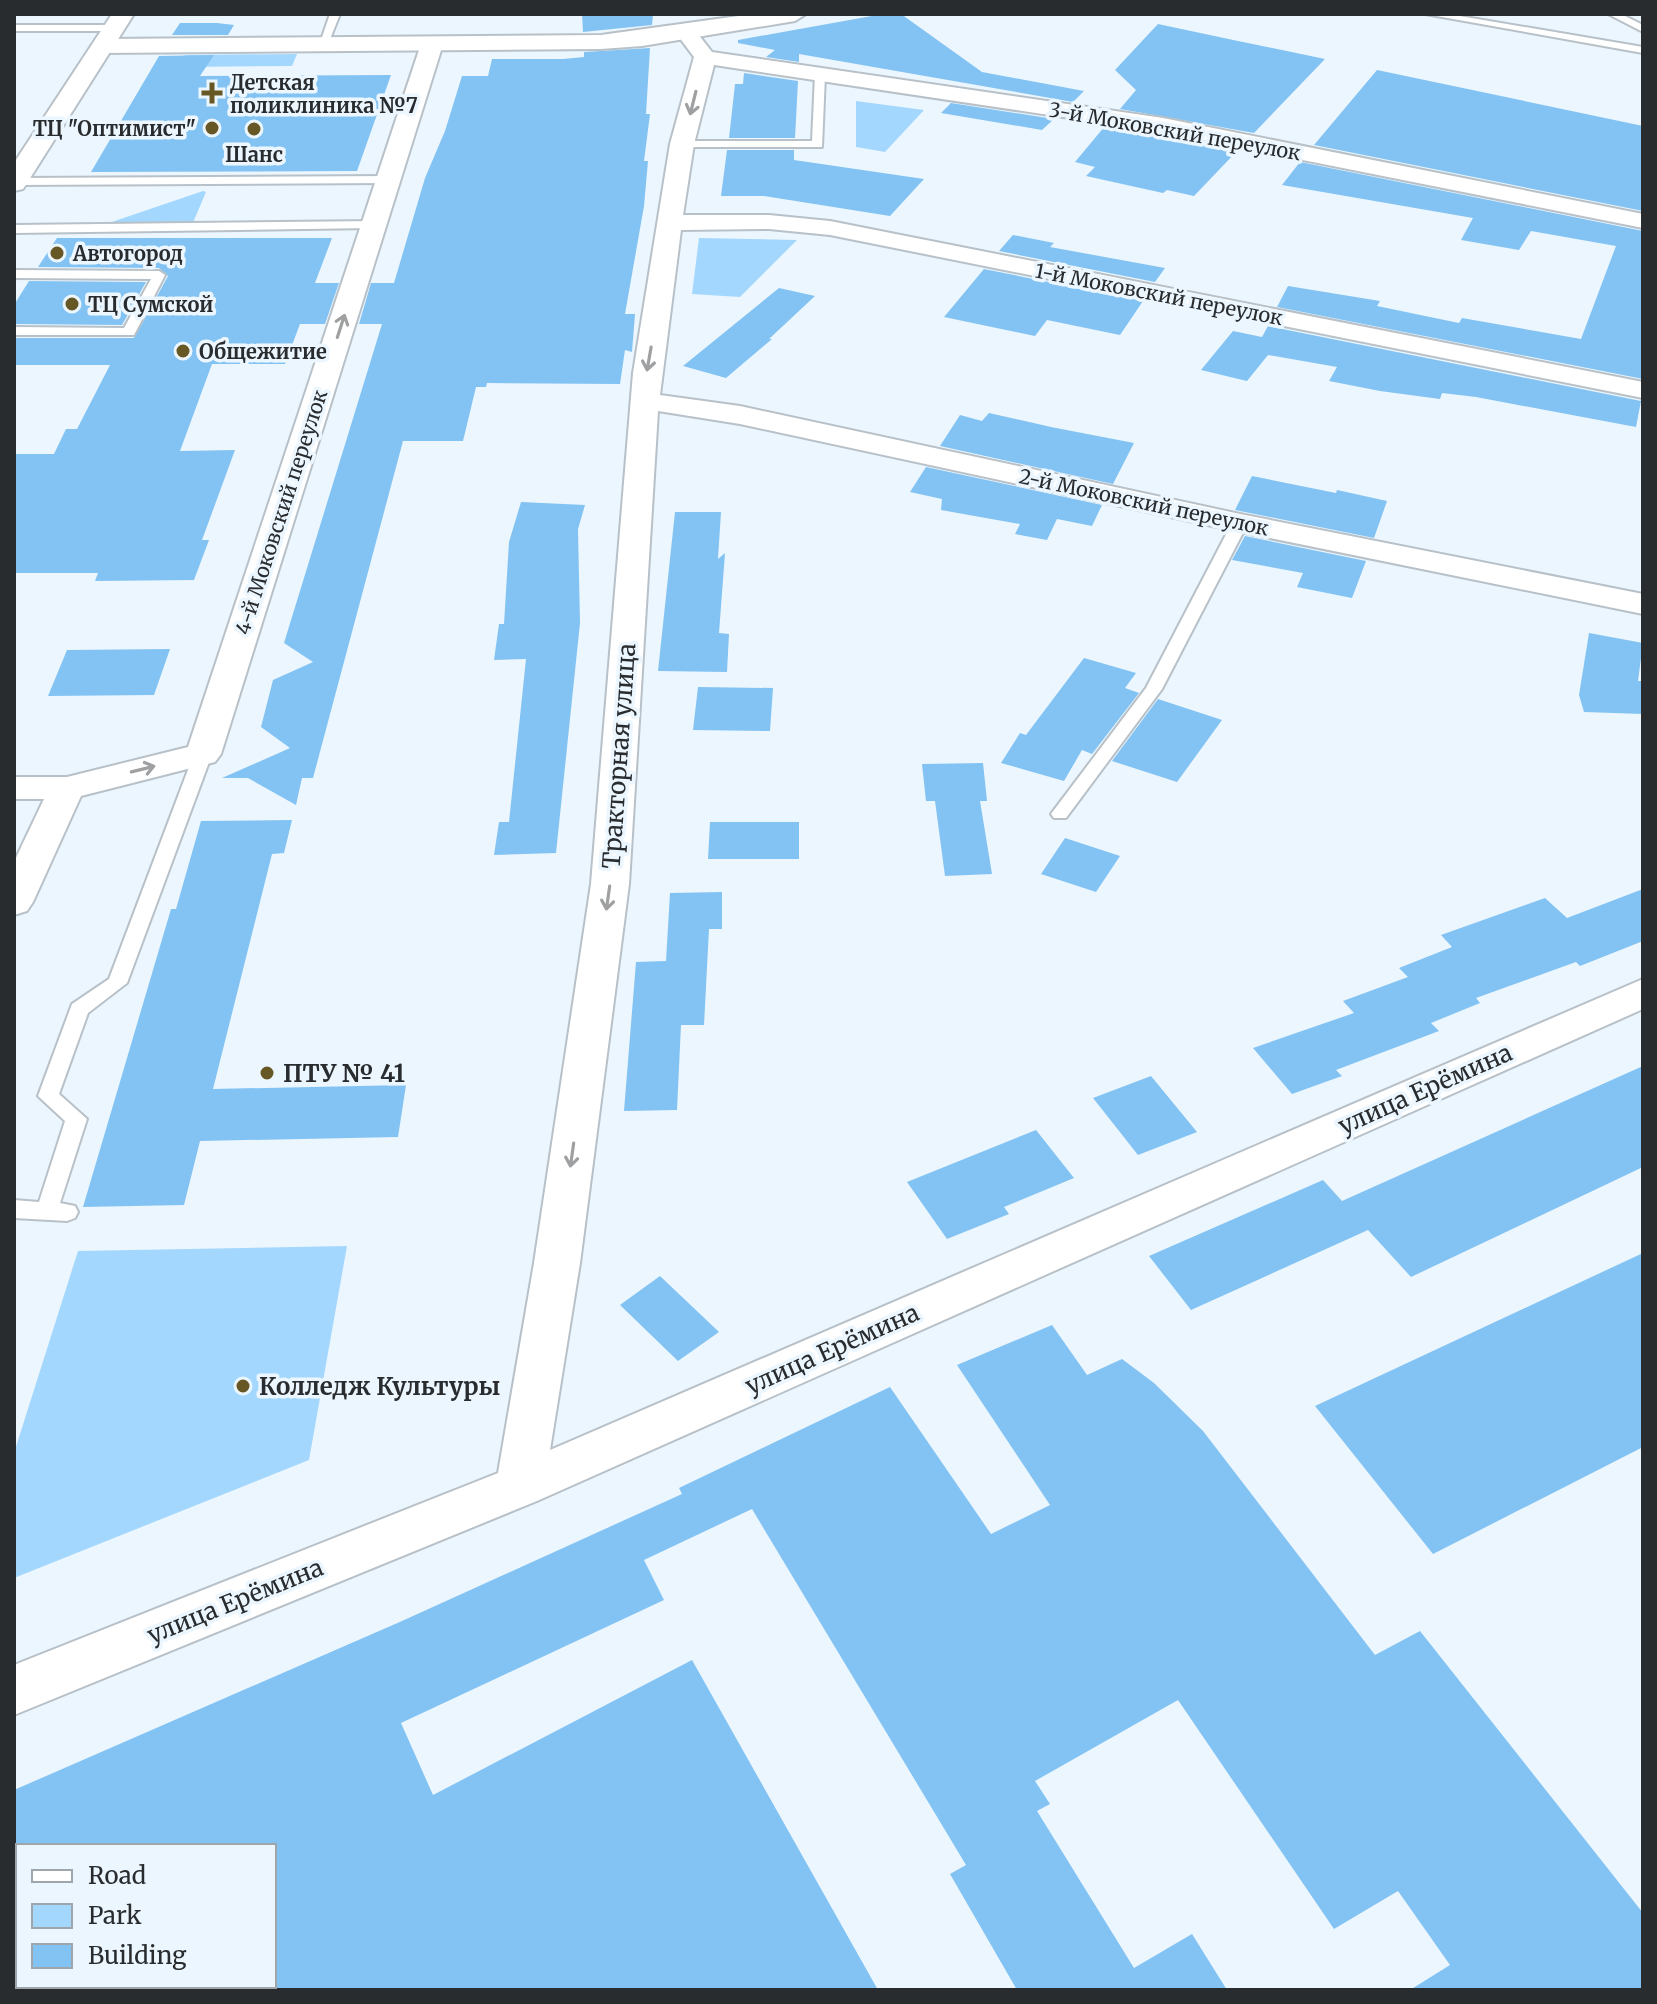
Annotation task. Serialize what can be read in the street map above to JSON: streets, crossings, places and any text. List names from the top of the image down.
{
  "streets": {
    "street": [
      "3-й Моковский переулок",
      "1-й Моковский переулок",
      "2-й Моковский переулок",
      "4-й Моковский переулок",
      "Тракторная улица",
      "улица Ерёмина"
    ]
  },
  "crossings": [
    ["3-й Моковский переулок", "Тракторная улица"],
    ["1-й Моковский переулок", "Тракторная улица"],
    ["2-й Моковский переулок", "Тракторная улица"],
    ["Тракторная улица", "улица Ерёмина"]
  ],
  "one_way": ["4-й Моковский переулок", "Тракторная улица"],
  "places": {
    "health": ["Детская поликлиника №7"],
    "other": [
      "ТЦ \"Оптимист\"",
      "Шанс",
      "Автогород",
      "ТЦ Сумской",
      "Общежитие",
      "ПТУ № 41",
      "Колледж Культуры"
    ]
  },
  "legend": ["Road", "Park", "Building"]
}
